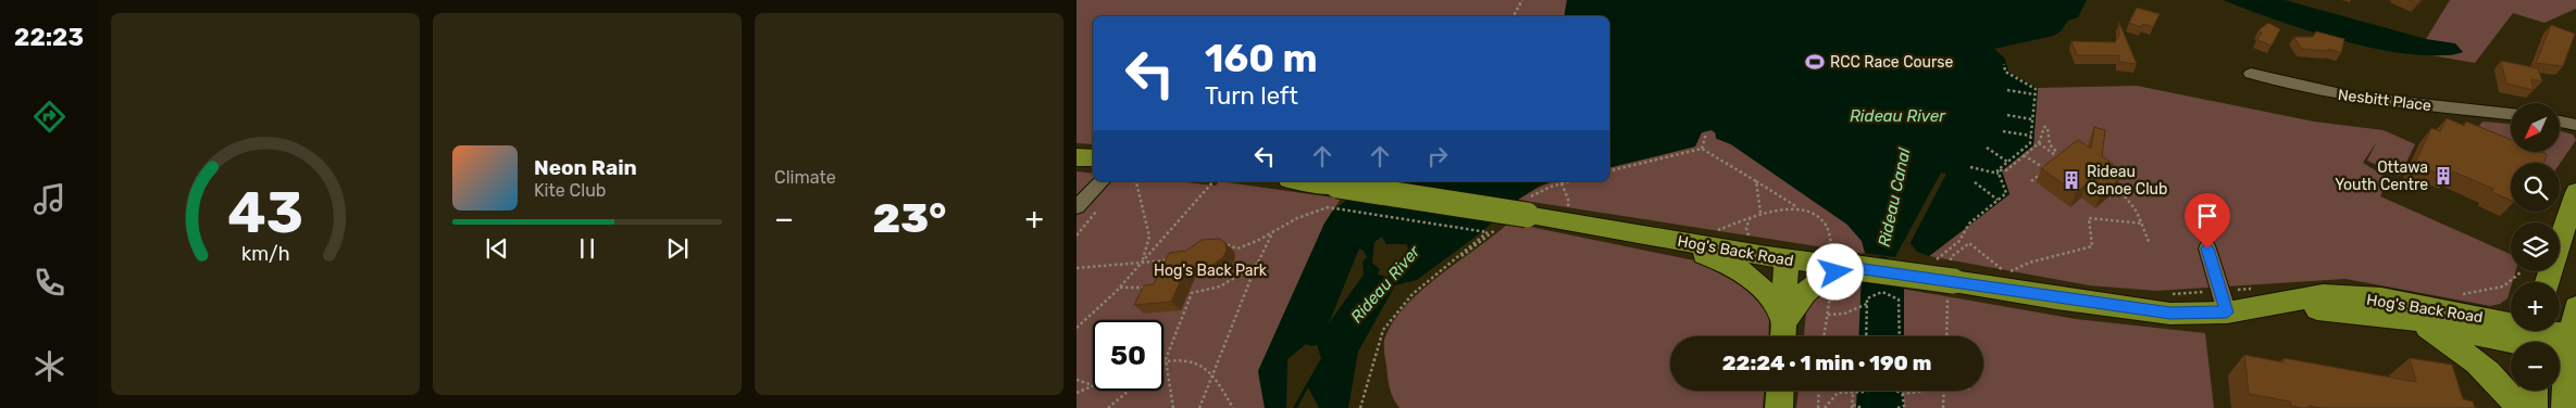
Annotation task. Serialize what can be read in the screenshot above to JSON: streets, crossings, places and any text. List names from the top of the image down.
{
  "streets": {
    "main road": ["Hog's Back Road"],
    "street": ["Nesbitt Place"]
  },
  "water": ["Rideau River", "Rideau Canal"],
  "parks": ["Hog's Back Park"],
  "places": {
    "sports": ["RCC Race Course"],
    "building": ["Ottawa Youth Centre", "Rideau Canoe Club"]
  },
  "north": "bottom left",
  "page": {
    "tabs": "22:23",
    "tile": "Climate",
    "turn": ["160 m", "Turn left"],
    "map_buttons": ["+", "−"],
    "song": ["Neon Rain", "Kite Club"],
    "heat": ["−", "23°", "+"],
    "limit": "50",
    "trip": "22:24 · 1 min · 190 m",
    "gauge": ["43", "km/h"]
  }
}
